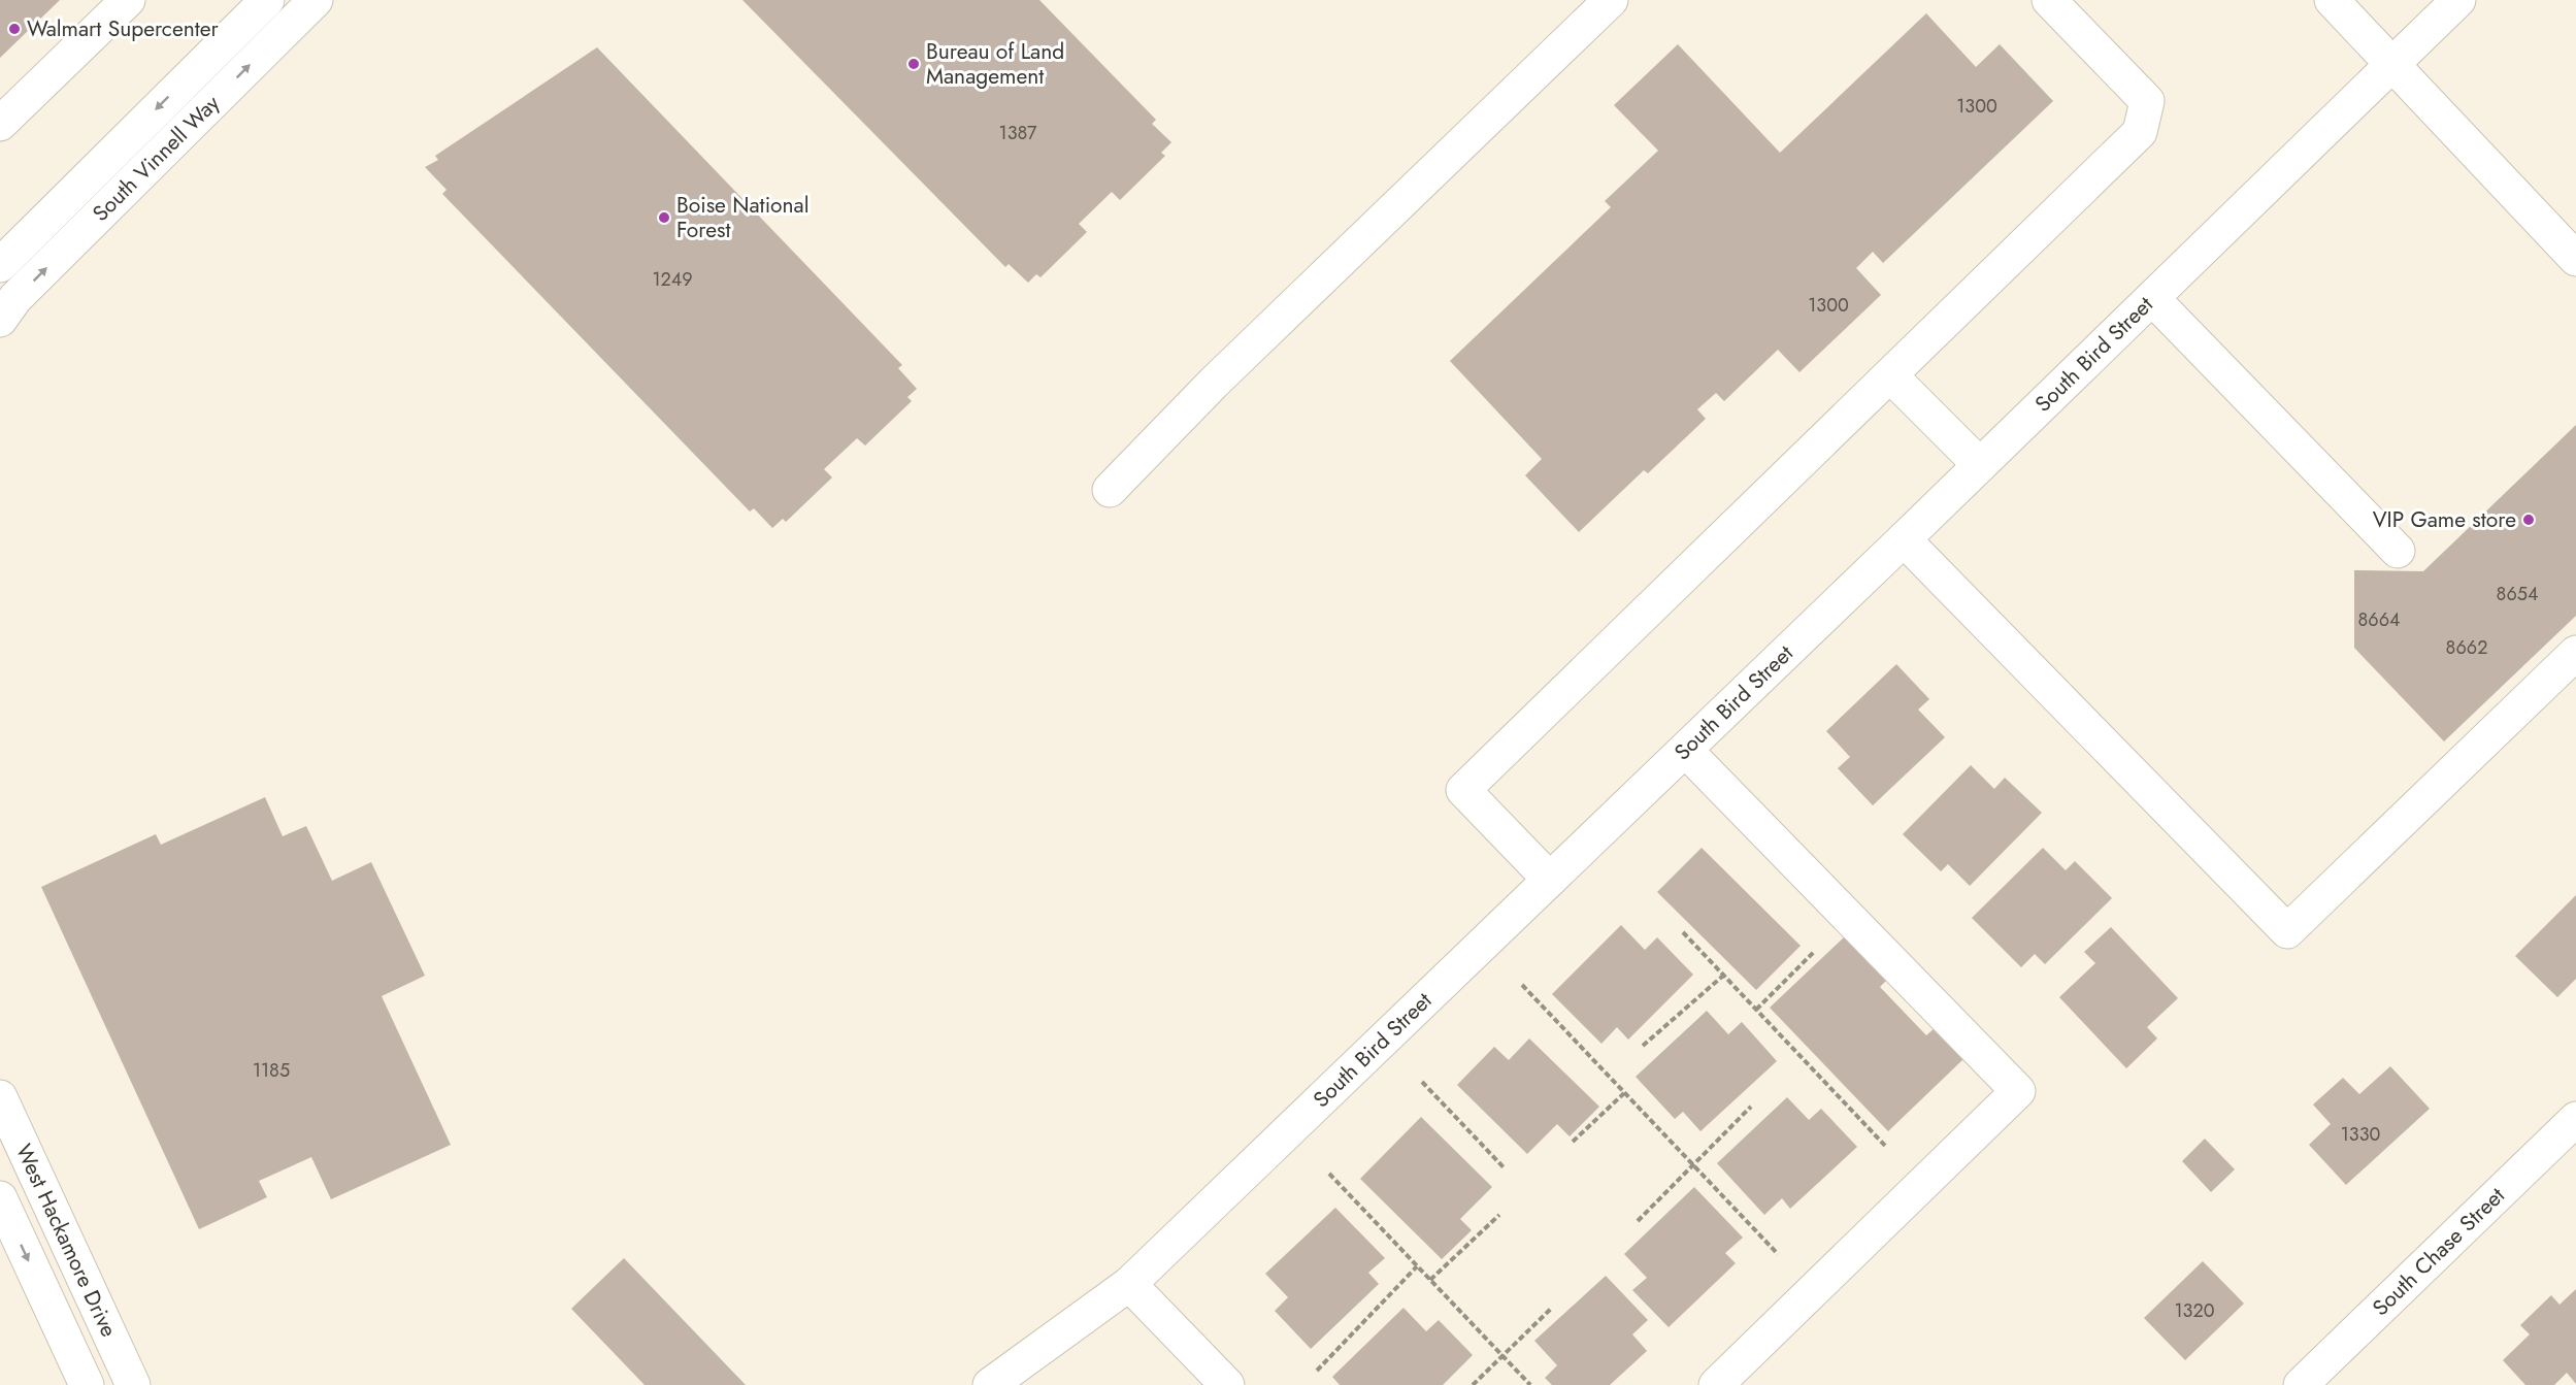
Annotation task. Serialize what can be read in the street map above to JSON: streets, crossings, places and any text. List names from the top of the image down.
{
  "streets": {
    "street": [
      "South Vinnell Way",
      "South Bird Street",
      "West Hackamore Drive",
      "South Chase Street"
    ]
  },
  "places": [
    "Walmart Supercenter",
    "Bureau of Land Management",
    "Boise National Forest",
    "VIP Game store"
  ],
  "house_numbers": [
    "1300",
    "1387",
    "1249",
    "1300",
    "8654",
    "8664",
    "8662",
    "1185",
    "1330",
    "1320"
  ]
}
